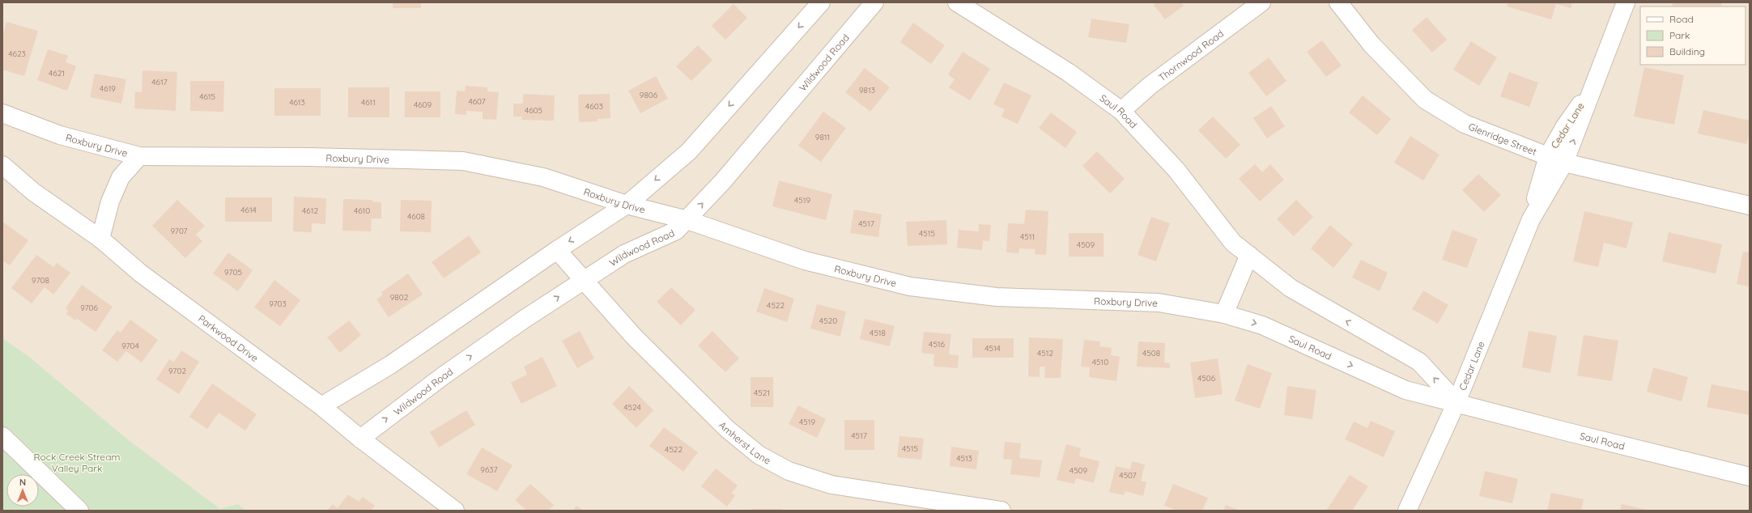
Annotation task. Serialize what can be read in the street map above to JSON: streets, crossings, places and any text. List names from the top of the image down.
{
  "streets": {
    "street": [
      "Thornwood Road",
      "Wildwood Road",
      "Saul Road",
      "Cedar Lane",
      "Glenridge Street",
      "Roxbury Drive",
      "Parkwood Drive",
      "Amherst Lane"
    ]
  },
  "crossings": [
    ["Thornwood Road", "Saul Road"],
    ["Wildwood Road", "Roxbury Drive"],
    ["Wildwood Road", "Parkwood Drive"],
    ["Wildwood Road", "Amherst Lane"],
    ["Saul Road", "Cedar Lane"],
    ["Saul Road", "Roxbury Drive"],
    ["Cedar Lane", "Glenridge Street"]
  ],
  "parks": ["Rock Creek Stream Valley Park"],
  "house_numbers": [
    "4623",
    "4621",
    "4617",
    "4619",
    "9813",
    "9806",
    "4615",
    "4607",
    "4613",
    "4611",
    "4609",
    "4603",
    "4605",
    "9811",
    "4519",
    "4614",
    "4612",
    "4610",
    "4608",
    "4517",
    "9707",
    "4515",
    "4511",
    "4509",
    "9705",
    "9708",
    "9802",
    "9703",
    "4522",
    "9706",
    "4520",
    "4518",
    "4516",
    "9704",
    "4514",
    "4512",
    "4508",
    "4510",
    "9702",
    "4506",
    "4521",
    "4524",
    "4519",
    "4517",
    "4515",
    "4522",
    "4513",
    "9637",
    "4509",
    "4507"
  ],
  "legend": ["Road", "Park", "Building"],
  "north": "top"
}
